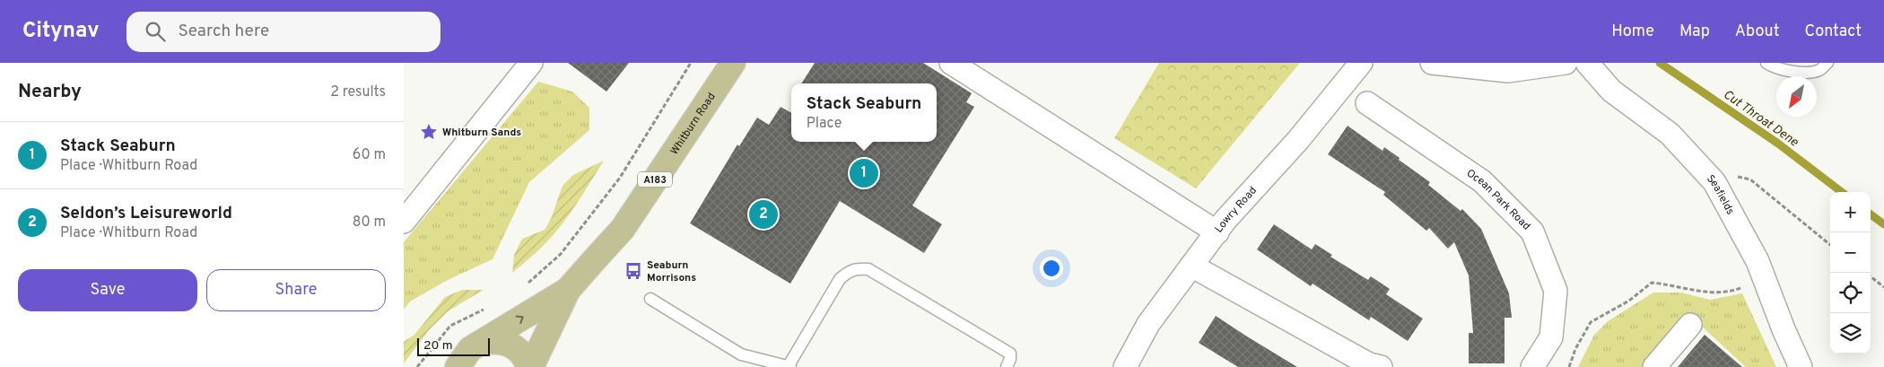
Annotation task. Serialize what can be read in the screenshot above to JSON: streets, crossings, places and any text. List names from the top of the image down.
{
  "streets": {
    "main road": ["Whitburn Road", "A183"],
    "street": ["Seafields", "Ocean Park Road", "Lowry Road"]
  },
  "crossings": [
    ["Whitburn Road", "A183"]
  ],
  "water": ["Cut Throat Dene"],
  "places": {
    "place": ["Whitburn Sands"],
    "bus stop": ["Seaburn Morrisons"]
  },
  "scale_bar": "20 m",
  "north": "bottom left",
  "page": {
    "header": "Citynav",
    "search": "Search here",
    "nav": [
      "Home",
      "Map",
      "About",
      "Contact"
    ],
    "heading": ["Nearby", "2 results"],
    "popup": ["Stack Seaburn", "Place"],
    "list": [
      {
        "mark": "1",
        "name": "Stack Seaburn",
        "note": "Place · Whitburn Road",
        "value": "60 m"
      },
      {
        "mark": "2",
        "name": "Seldon’s Leisureworld",
        "note": "Place · Whitburn Road",
        "value": "80 m"
      }
    ],
    "pins": ["1", "2"],
    "map_buttons": ["+", "−"],
    "buttons": ["Save", "Share"],
    "scale": "20 m"
  }
}
